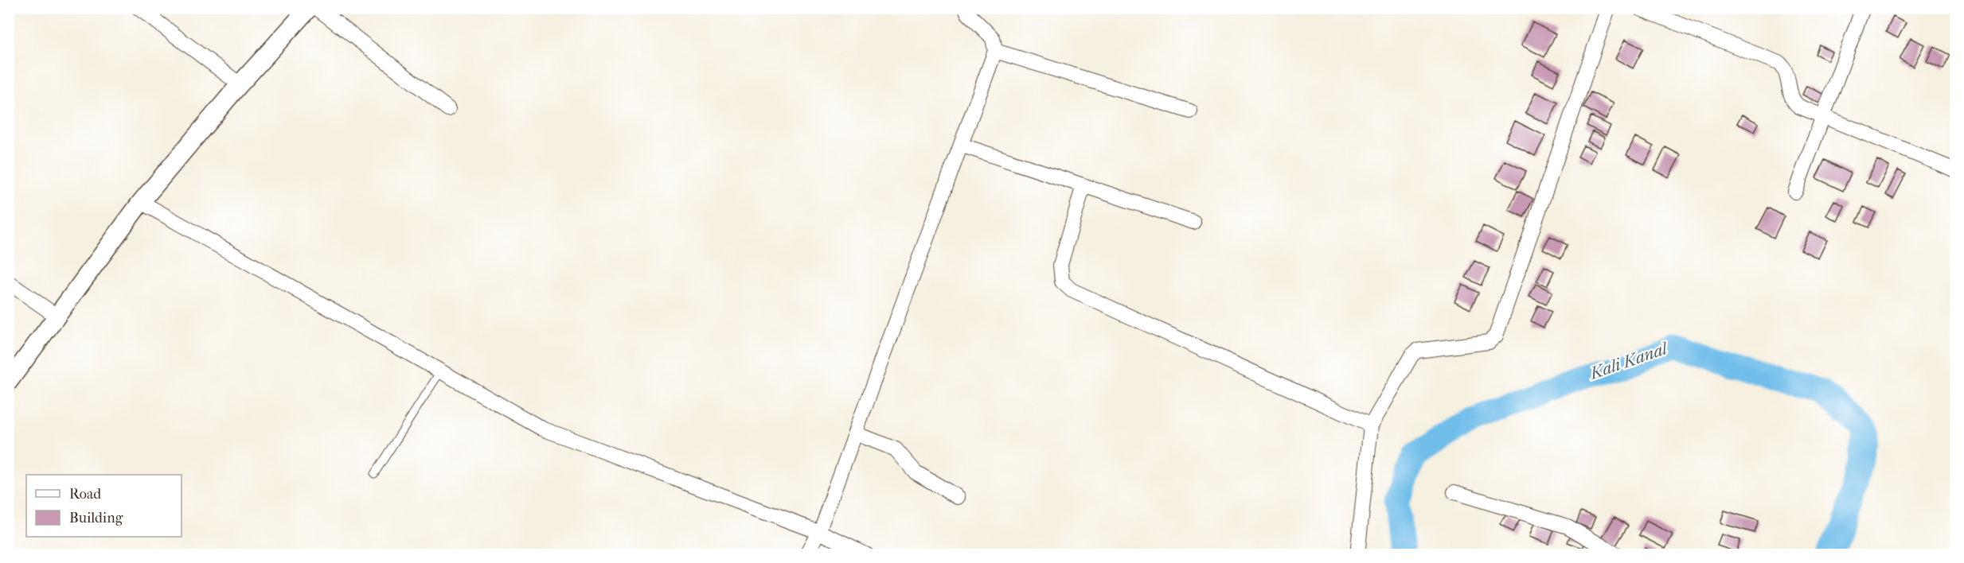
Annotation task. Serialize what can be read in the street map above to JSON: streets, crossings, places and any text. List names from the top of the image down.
{
  "water": ["Kali Kanal"],
  "legend": ["Road", "Building"]
}
